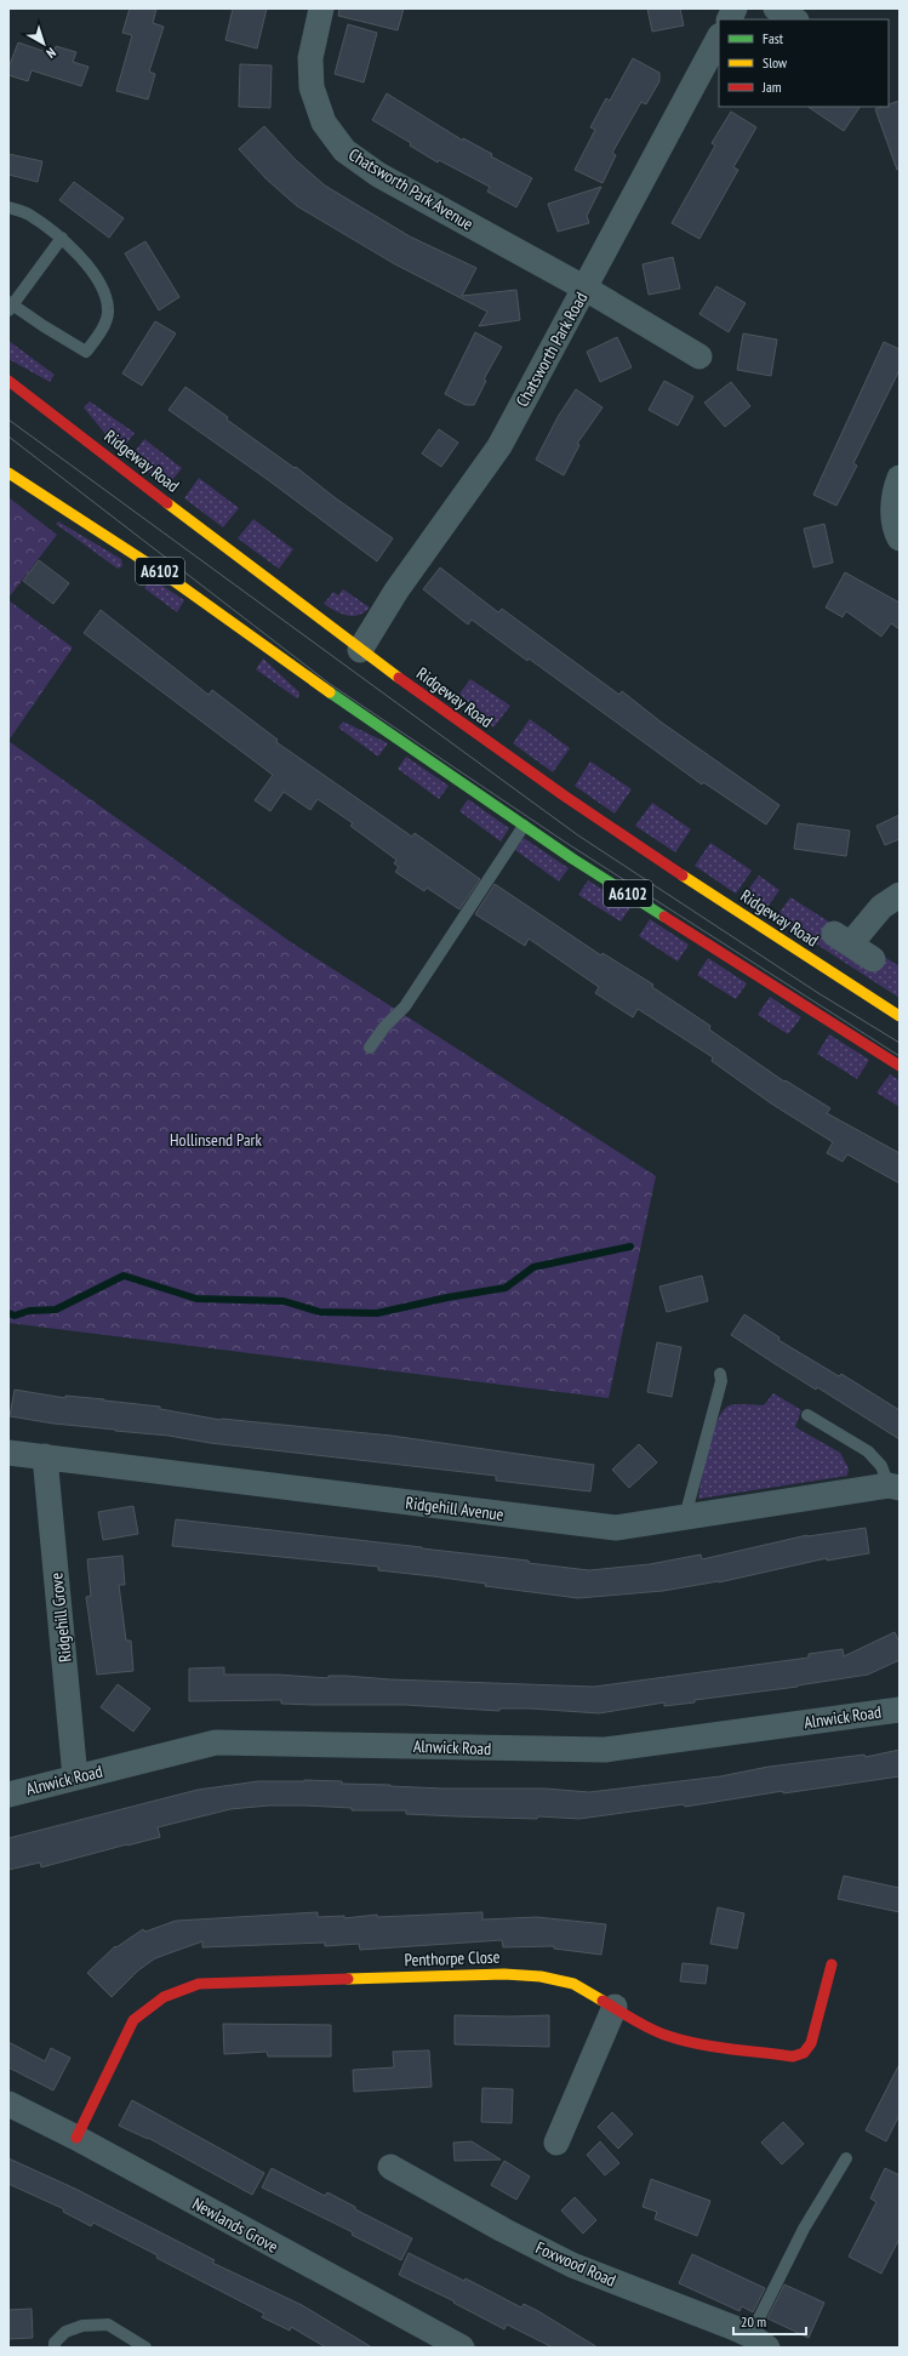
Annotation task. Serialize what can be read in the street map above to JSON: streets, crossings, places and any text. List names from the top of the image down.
{
  "streets": {
    "main road": ["Ridgeway Road", "A6102", "Penthorpe Close"],
    "street": [
      "Chatsworth Park Avenue",
      "Chatsworth Park Road",
      "Ridgehill Avenue",
      "Ridgehill Grove",
      "Alnwick Road",
      "Newlands Grove",
      "Foxwood Road"
    ]
  },
  "crossings": [
    ["Chatsworth Park Avenue", "Chatsworth Park Road"],
    ["Chatsworth Park Road", "Ridgeway Road"],
    ["Ridgehill Avenue", "Ridgehill Grove"],
    ["Ridgehill Grove", "Alnwick Road"],
    ["Penthorpe Close", "Newlands Grove"]
  ],
  "parks": ["Hollinsend Park"],
  "legend": ["Fast", "Slow", "Jam"],
  "scale_bar": "20 m",
  "north": "bottom right"
}
